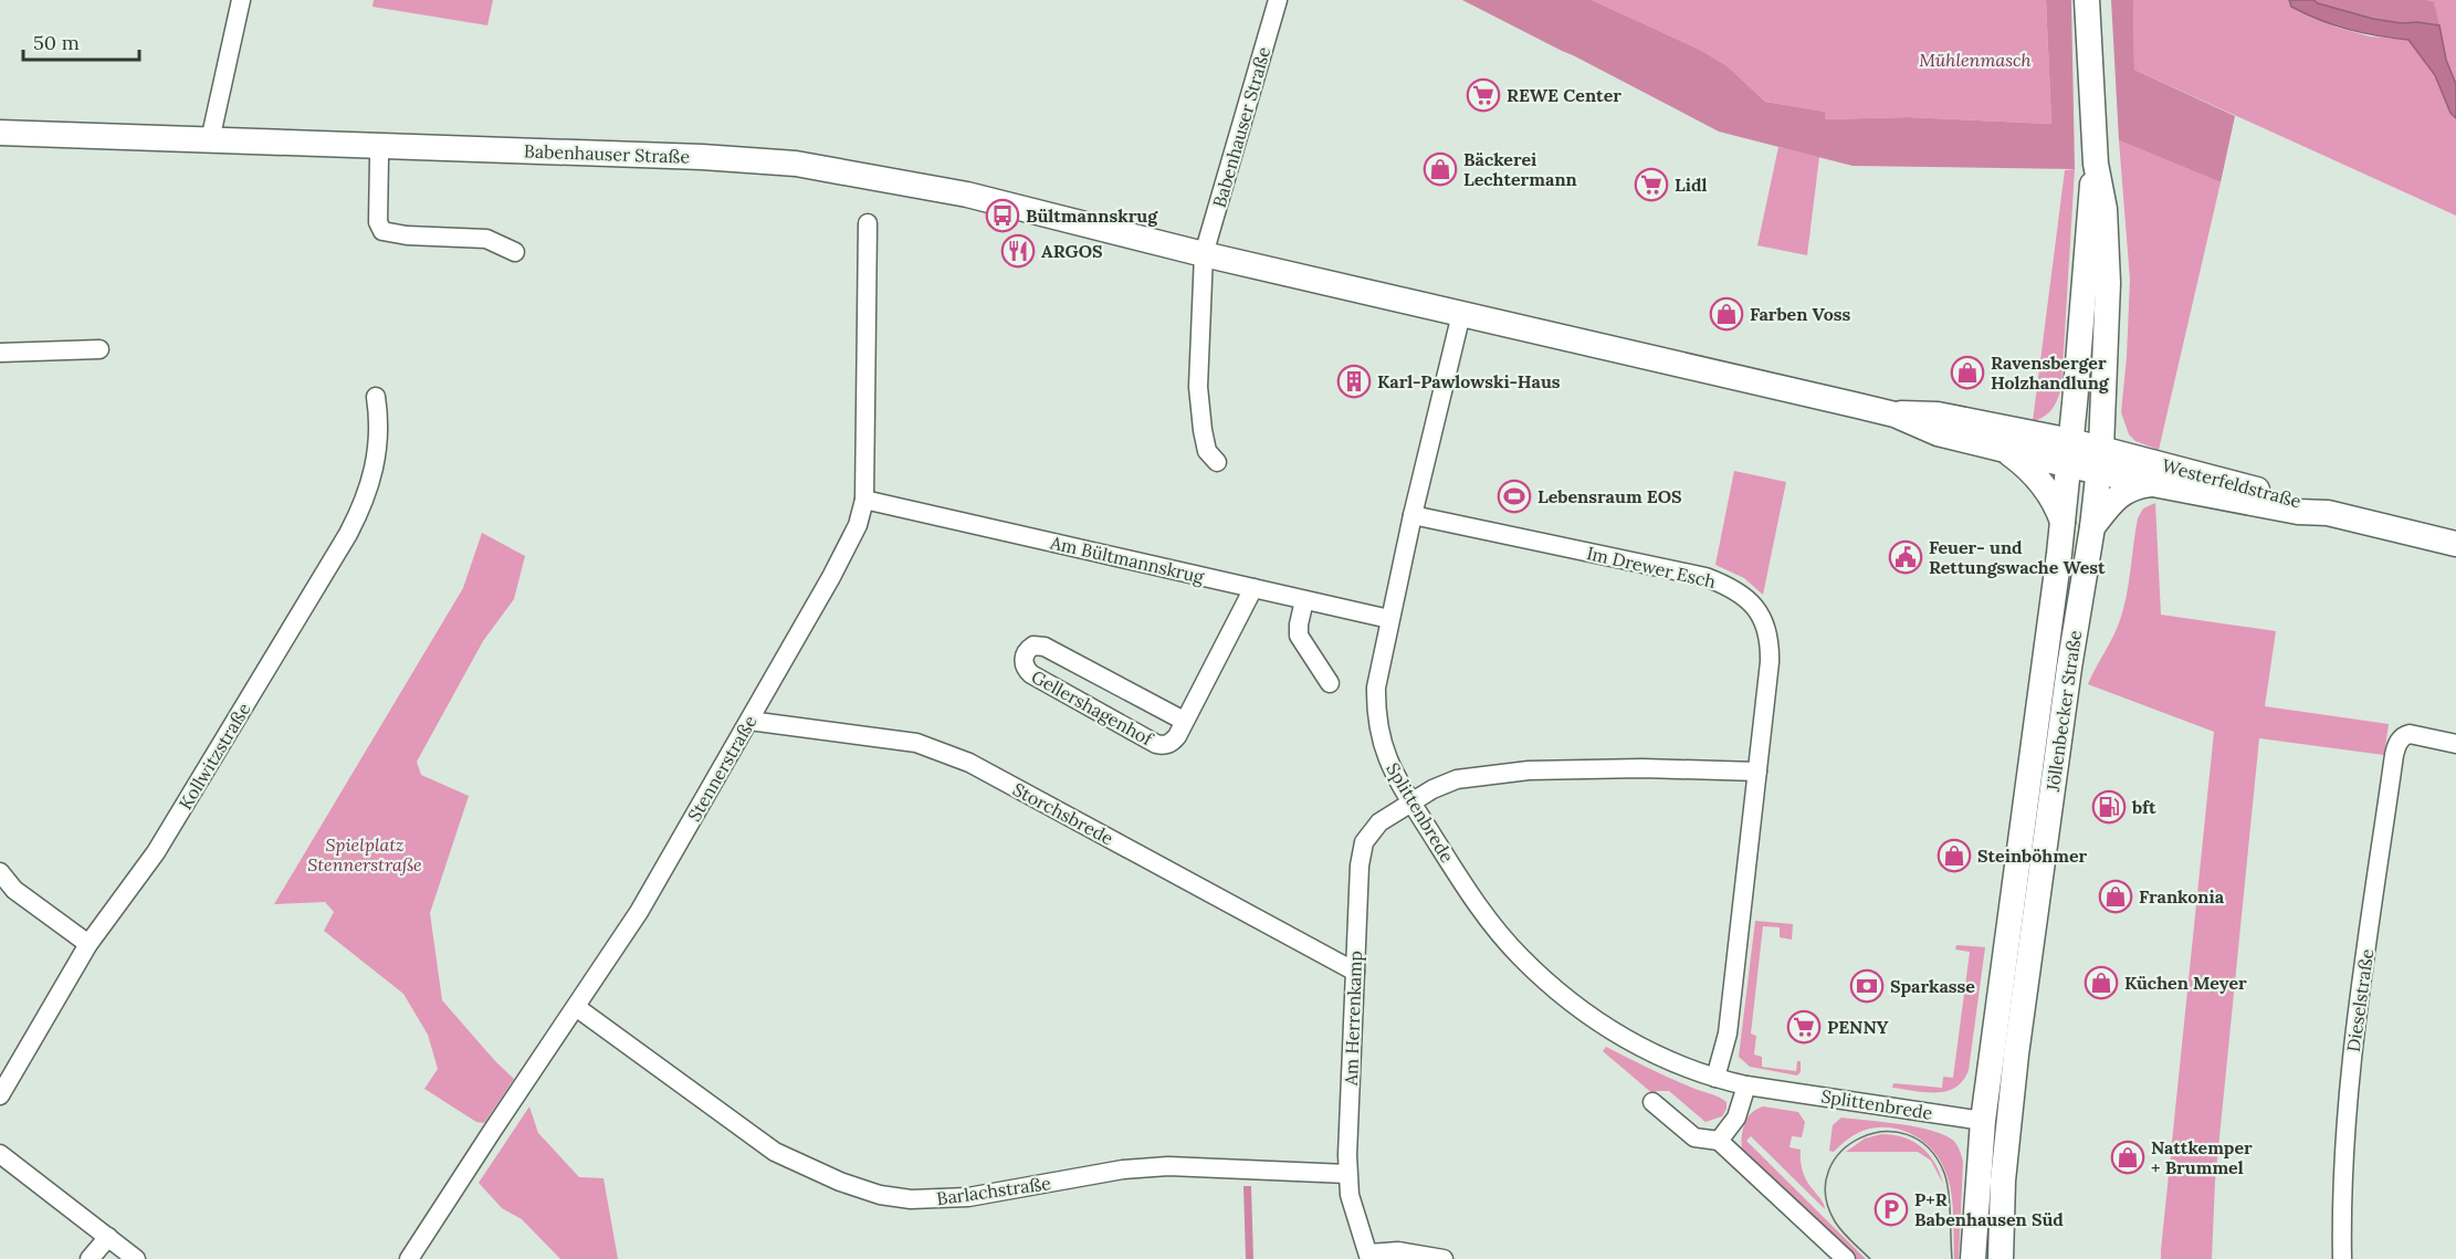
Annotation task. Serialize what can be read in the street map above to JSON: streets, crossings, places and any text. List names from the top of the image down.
{
  "streets": {
    "main road": [
      "Babenhauser Straße",
      "Westerfeldstraße",
      "Jöllenbecker Straße",
      "Splittenbrede"
    ],
    "street": [
      "Am Bültmannskrug",
      "Im Drewer Esch",
      "Gellershagenhof",
      "Kollwitzstraße",
      "Stennerstraße",
      "Storchsbrede",
      "Dieselstraße",
      "Am Herrenkamp",
      "Barlachstraße"
    ]
  },
  "crossings": [
    ["Westerfeldstraße", "Jöllenbecker Straße"],
    ["Am Bültmannskrug", "Gellershagenhof"],
    ["Am Bültmannskrug", "Stennerstraße"],
    ["Am Bültmannskrug", "Splittenbrede"],
    ["Im Drewer Esch", "Splittenbrede"],
    ["Jöllenbecker Straße", "Splittenbrede"],
    ["Stennerstraße", "Storchsbrede"],
    ["Stennerstraße", "Barlachstraße"],
    ["Splittenbrede", "Am Herrenkamp"],
    ["Storchsbrede", "Am Herrenkamp"],
    ["Am Herrenkamp", "Barlachstraße"]
  ],
  "parks": ["Mühlenmasch", "Spielplatz Stennerstraße"],
  "places": {
    "supermarket": ["REWE Center", "Lidl", "PENNY"],
    "shop": [
      "Bäckerei Lechtermann",
      "Farben Voss",
      "Ravensberger Holzhandlung",
      "Steinböhmer",
      "Frankonia",
      "Küchen Meyer",
      "Nattkemper + Brummel"
    ],
    "bus stop": ["Bültmannskrug"],
    "restaurant": ["ARGOS"],
    "building": ["Karl-Pawlowski-Haus"],
    "sports": ["Lebensraum EOS"],
    "public building": ["Feuer- und Rettungswache West"],
    "fuel station": ["bft"],
    "bank": ["Sparkasse"],
    "parking": ["P+R Babenhausen Süd"]
  },
  "scale_bar": "50 m"
}
